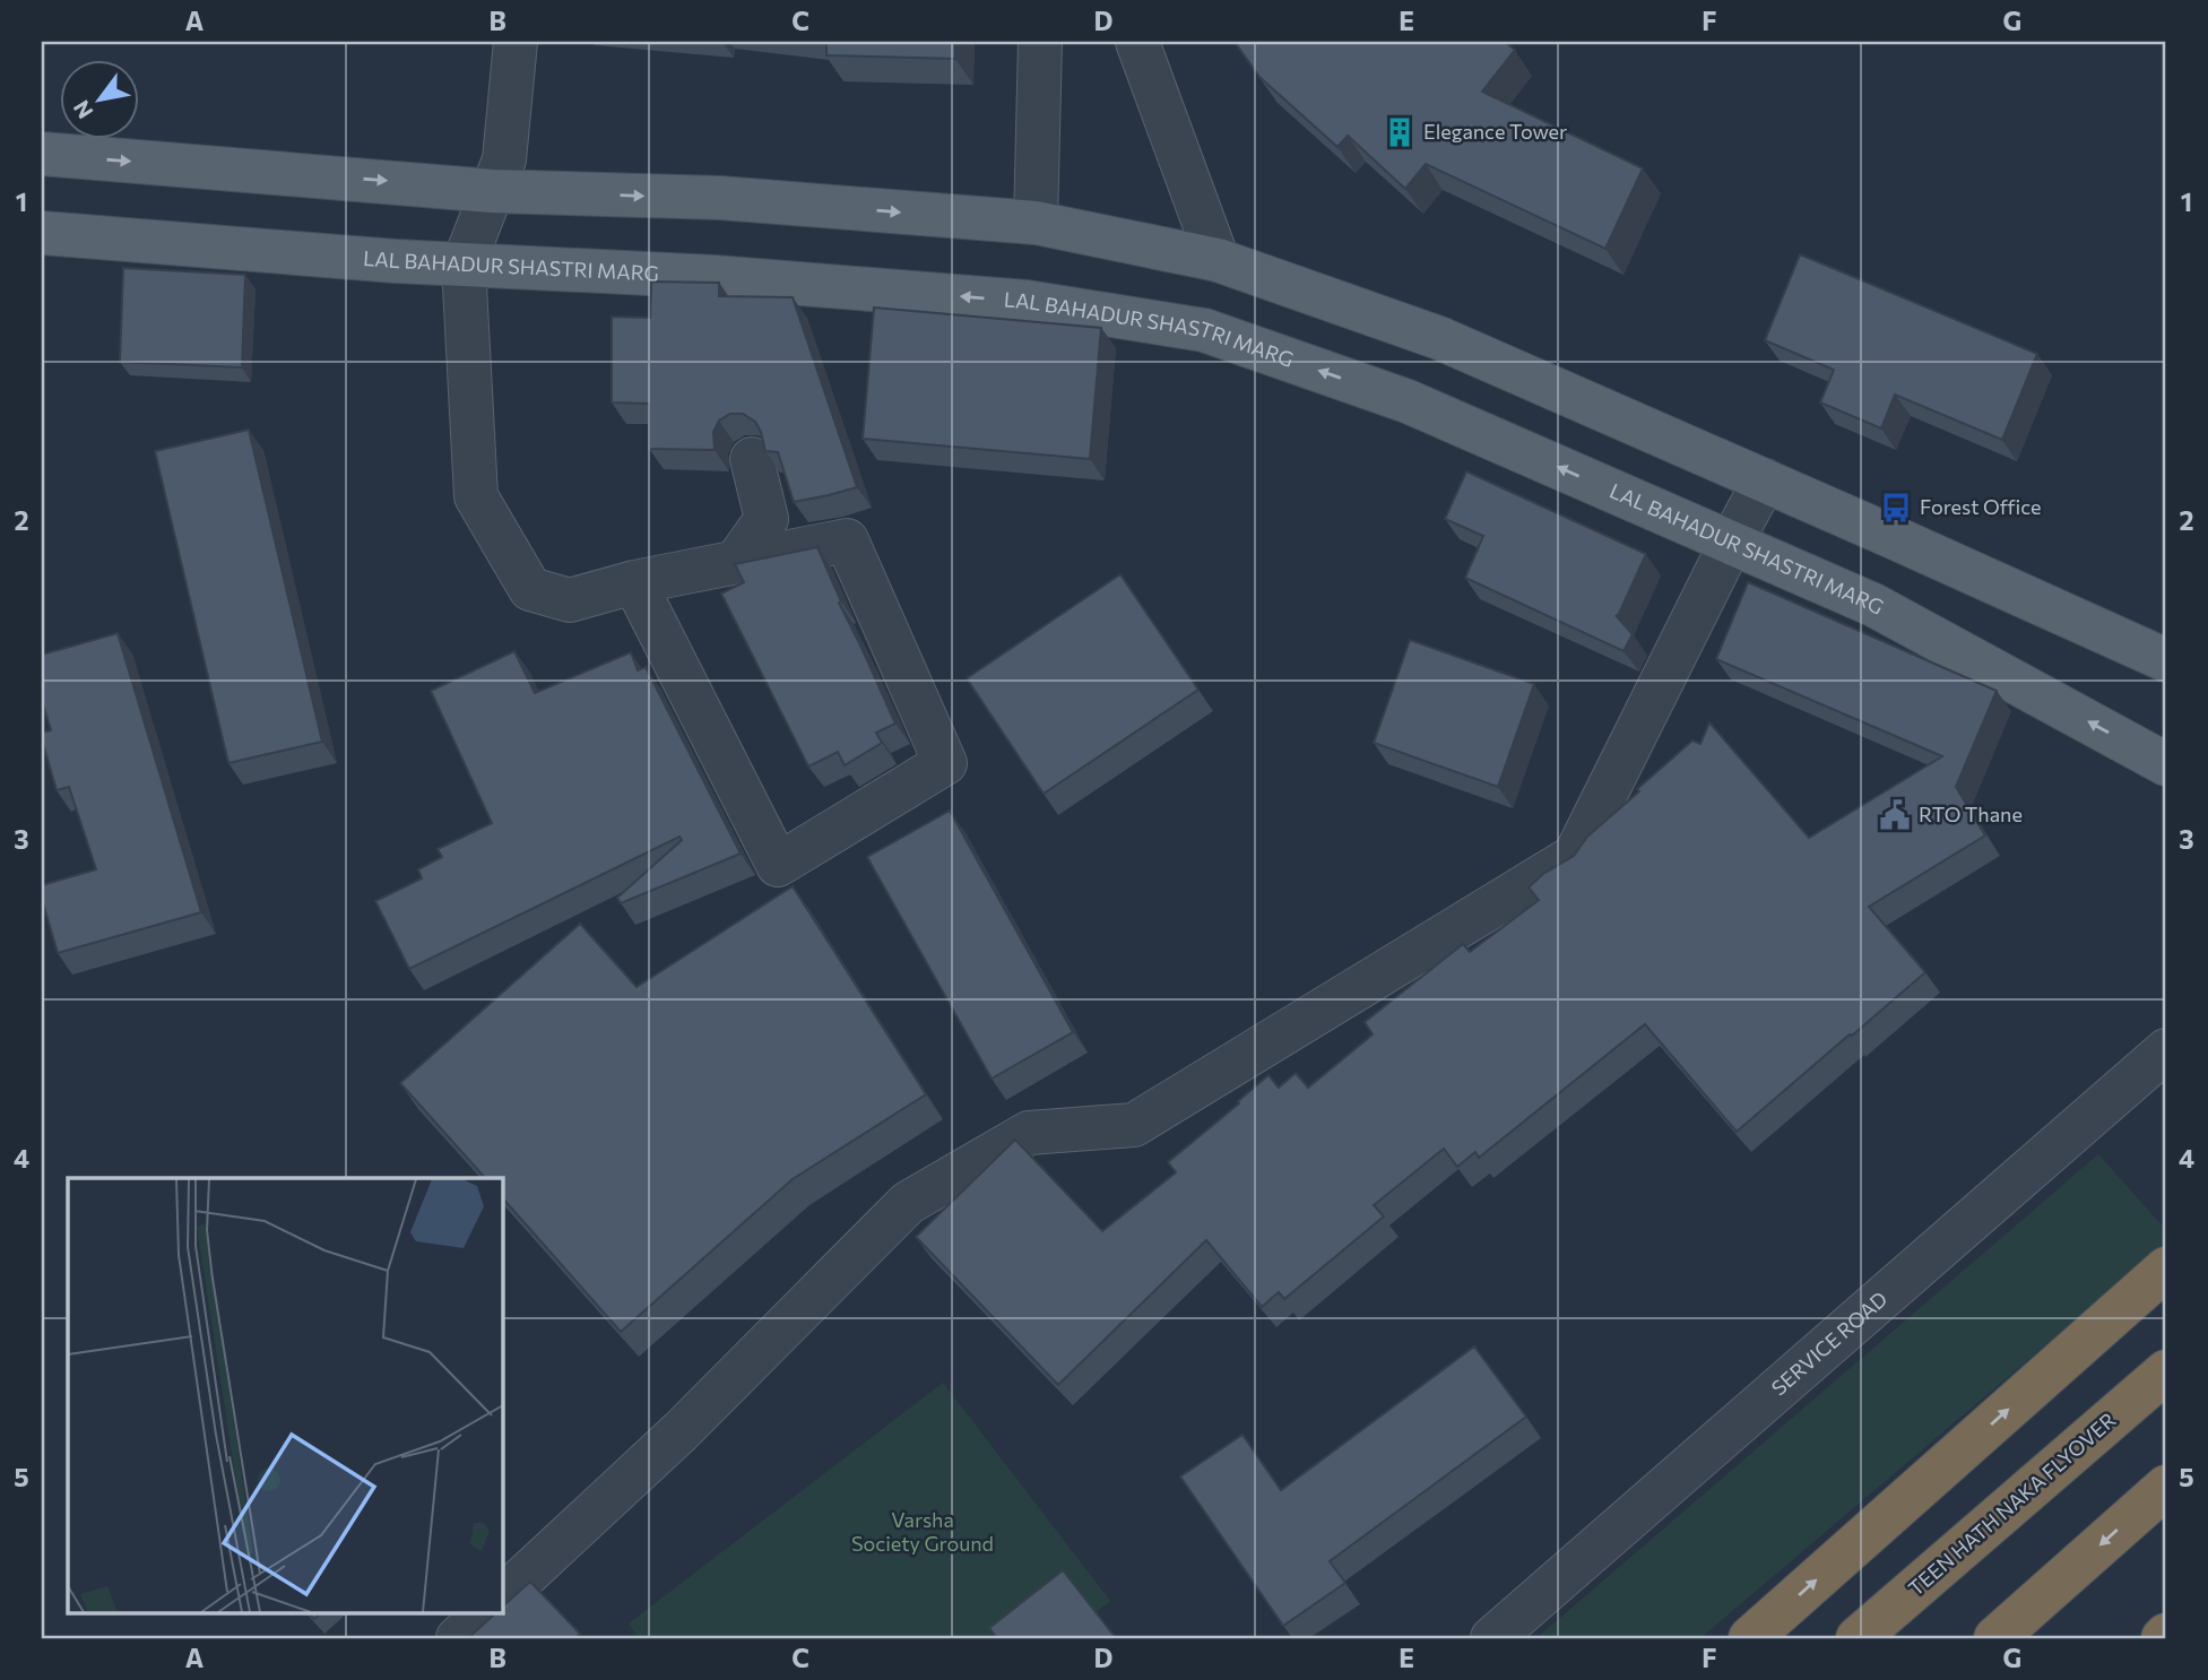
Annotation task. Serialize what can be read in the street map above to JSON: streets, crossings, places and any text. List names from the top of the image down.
{
  "streets": {
    "highway": ["TEEN HATH NAKA FLYOVER"],
    "main road": ["LAL BAHADUR SHASTRI MARG"],
    "street": ["SERVICE ROAD"]
  },
  "parks": ["Varsha Society Ground"],
  "places": {
    "building": ["Elegance Tower"],
    "bus stop": ["Forest Office"],
    "public building": ["RTO Thane"]
  },
  "north": "bottom left",
  "grid": {
    "columns": [
      "A",
      "B",
      "C",
      "D",
      "E",
      "F",
      "G"
    ],
    "rows": [
      "1",
      "2",
      "3",
      "4",
      "5"
    ]
  }
}
